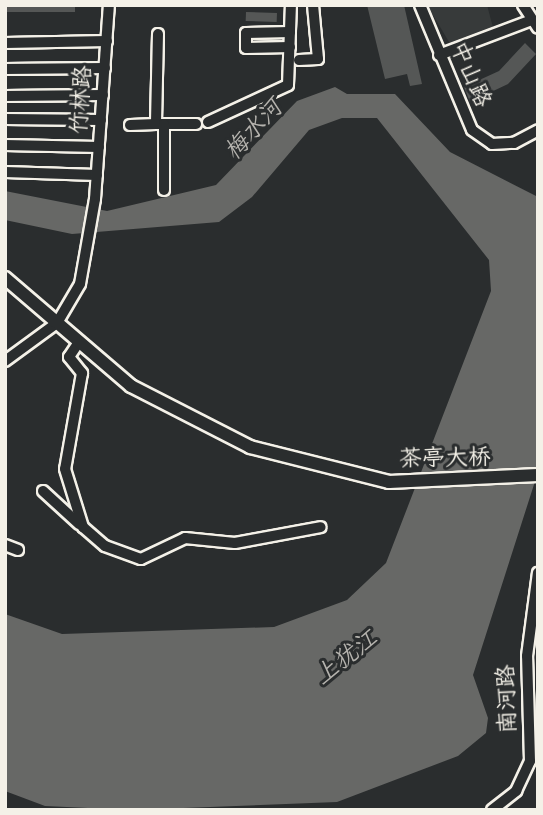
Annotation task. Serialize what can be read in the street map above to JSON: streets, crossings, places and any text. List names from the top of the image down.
{
  "streets": {
    "main road": ["茶亭大桥"],
    "street": ["中山路", "竹林路", "南河路"]
  },
  "crossings": [
    ["竹林路", "茶亭大桥"]
  ],
  "water": ["梅水河", "上犹江"]
}
